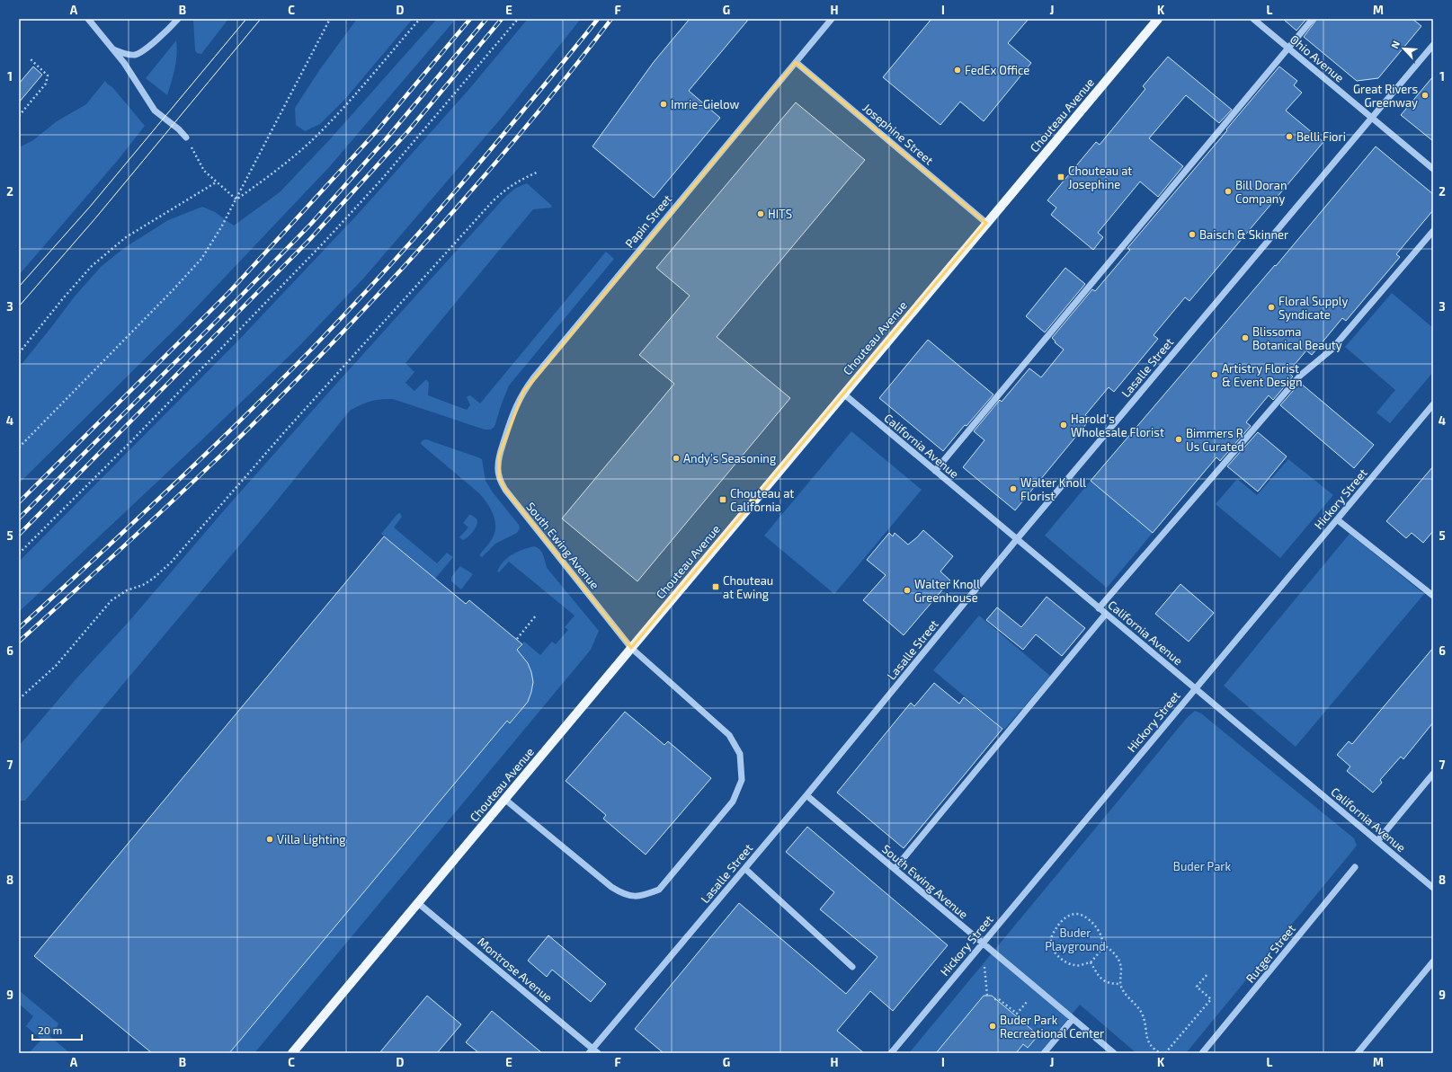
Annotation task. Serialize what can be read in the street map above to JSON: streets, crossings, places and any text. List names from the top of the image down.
{
  "streets": {
    "main road": ["Chouteau Avenue"],
    "street": [
      "Ohio Avenue",
      "Josephine Street",
      "Papin Street",
      "Lasalle Street",
      "California Avenue",
      "Hickory Street",
      "South Ewing Avenue",
      "Rutger Street",
      "Montrose Avenue"
    ]
  },
  "crossings": [
    ["Ohio Avenue", "Lasalle Street"],
    ["Chouteau Avenue", "Josephine Street"],
    ["Chouteau Avenue", "California Avenue"],
    ["Chouteau Avenue", "South Ewing Avenue"],
    ["Chouteau Avenue", "Montrose Avenue"],
    ["Josephine Street", "Papin Street"],
    ["Papin Street", "South Ewing Avenue"],
    ["Lasalle Street", "California Avenue"],
    ["Lasalle Street", "South Ewing Avenue"],
    ["Lasalle Street", "Montrose Avenue"],
    ["California Avenue", "Hickory Street"],
    ["Hickory Street", "South Ewing Avenue"]
  ],
  "parks": ["Buder Park", "Buder Playground"],
  "places": {
    "other": [
      "FedEx Office",
      "Great Rivers Greenway",
      "Imrie-Gielow",
      "Belli Fiori",
      "Bill Doran Company",
      "HITS",
      "Baisch & Skinner",
      "Floral Supply Syndicate",
      "Blissoma Botanical Beauty",
      "Artistry Florist & Event Design",
      "Harold's Wholesale Florist",
      "Bimmers R Us Curated",
      "Andy's Seasoning",
      "Walter Knoll Florist",
      "Walter Knoll Greenhouse",
      "Villa Lighting",
      "Buder Park Recreational Center"
    ],
    "transit": ["Chouteau at Josephine", "Chouteau at California", "Chouteau at Ewing"]
  },
  "scale_bar": "20 m",
  "north": "top left",
  "grid": {
    "columns": [
      "A",
      "B",
      "C",
      "D",
      "E",
      "F",
      "G",
      "H",
      "I",
      "J",
      "K",
      "L",
      "M"
    ],
    "rows": [
      "1",
      "2",
      "3",
      "4",
      "5",
      "6",
      "7",
      "8",
      "9"
    ]
  }
}
